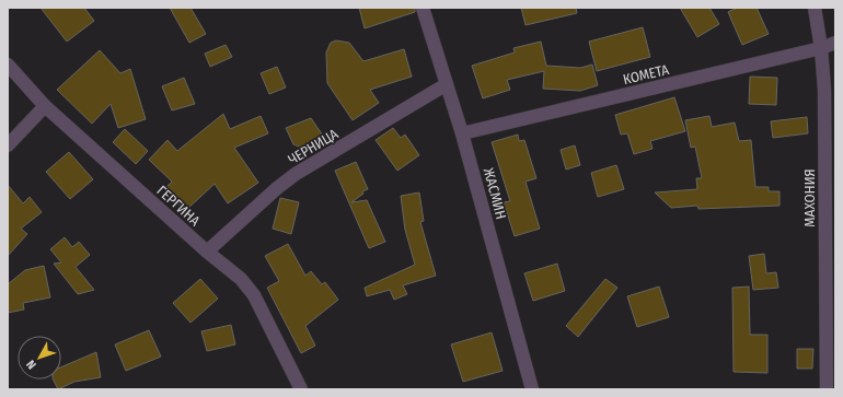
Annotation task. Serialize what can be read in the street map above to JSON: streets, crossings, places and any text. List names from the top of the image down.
{
  "streets": {
    "street": [
      "КОМЕТА",
      "ЧЕРНИЦА",
      "ЖАСМИН",
      "МАХОНИЯ",
      "ГЕРГИНА"
    ]
  },
  "crossings": [
    ["КОМЕТА", "ЖАСМИН"],
    ["КОМЕТА", "МАХОНИЯ"],
    ["ЧЕРНИЦА", "ЖАСМИН"],
    ["ЧЕРНИЦА", "ГЕРГИНА"]
  ],
  "north": "bottom left"
}
